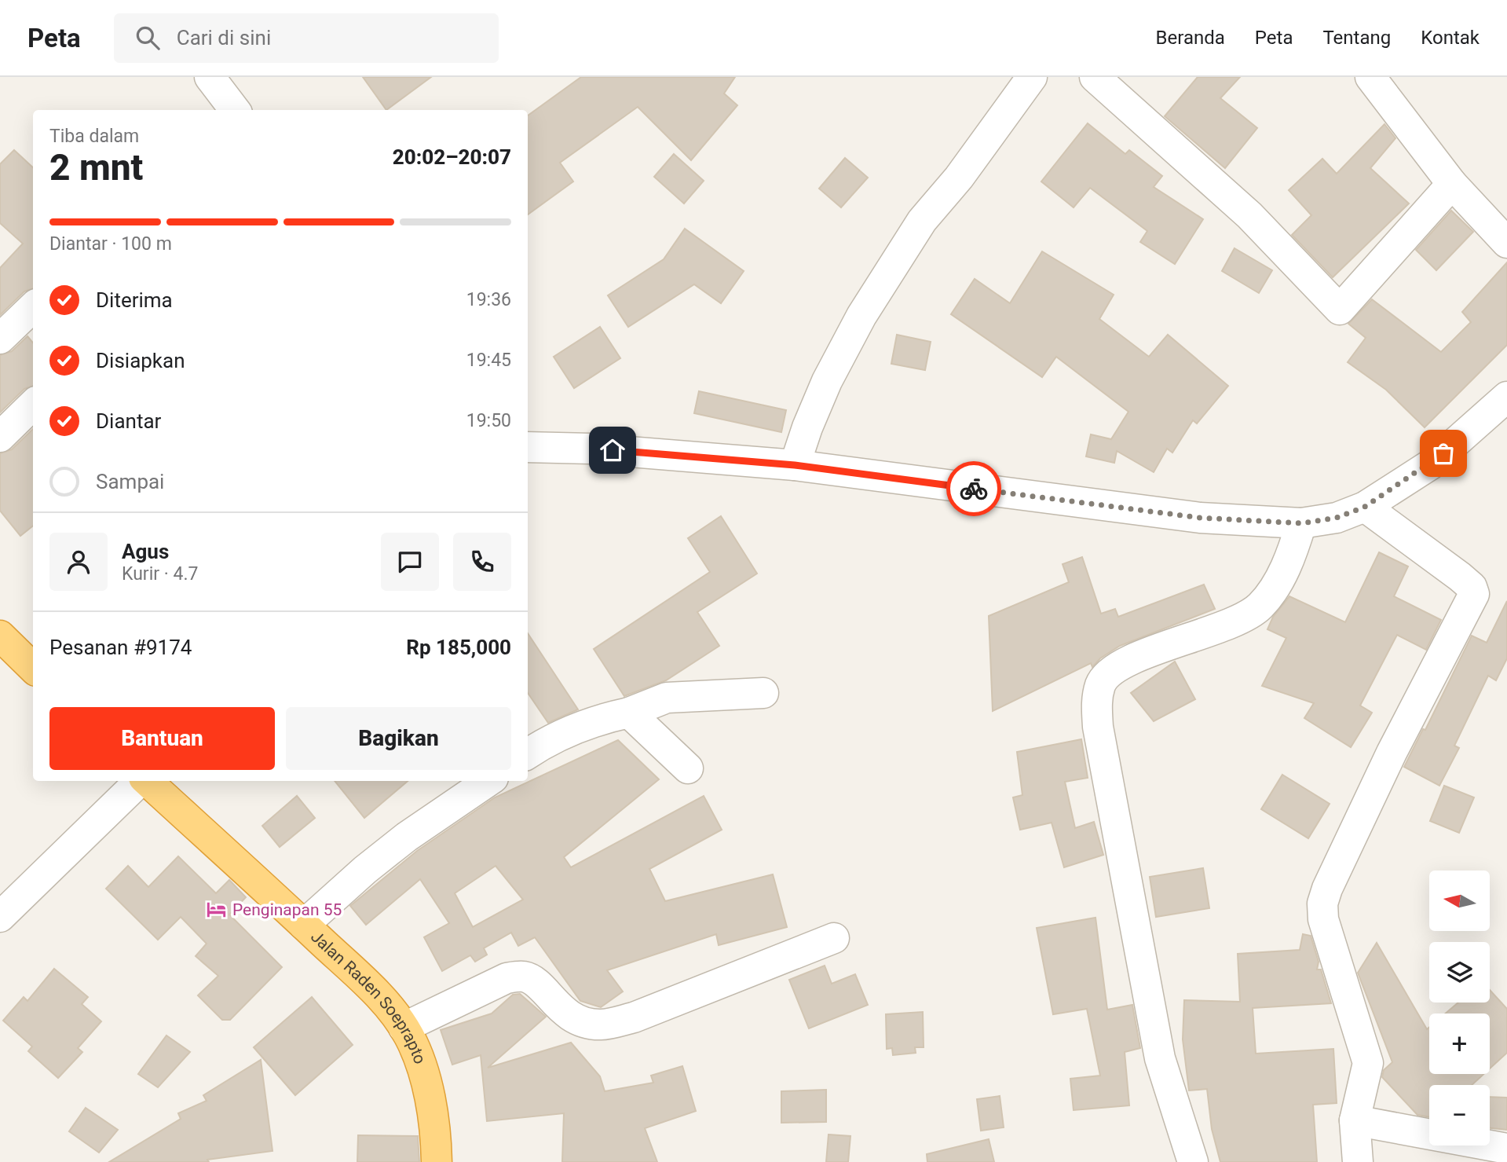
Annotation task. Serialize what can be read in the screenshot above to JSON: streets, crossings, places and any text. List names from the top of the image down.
{
  "streets": {
    "highway": ["Jalan Raden Soeprapto"]
  },
  "places": {
    "hotel": ["Penginapan 55"]
  },
  "north": "left",
  "page": {
    "header": "Peta",
    "search": "Cari di sini",
    "nav": [
      "Beranda",
      "Peta",
      "Tentang",
      "Kontak"
    ],
    "heading": ["2 mnt", "Tiba dalam", "20:02–20:07"],
    "panel": [
      "Agus",
      "Kurir · 4.7",
      "Pesanan #9174",
      "Rp 185,000"
    ],
    "bar": "Diantar · 100 m",
    "list": [
      ["Diterima", "19:36"],
      ["Disiapkan", "19:45"],
      ["Diantar", "19:50"],
      "Sampai"
    ],
    "buttons": ["Bantuan", "Bagikan"],
    "map_buttons": ["+", "−"]
  }
}
